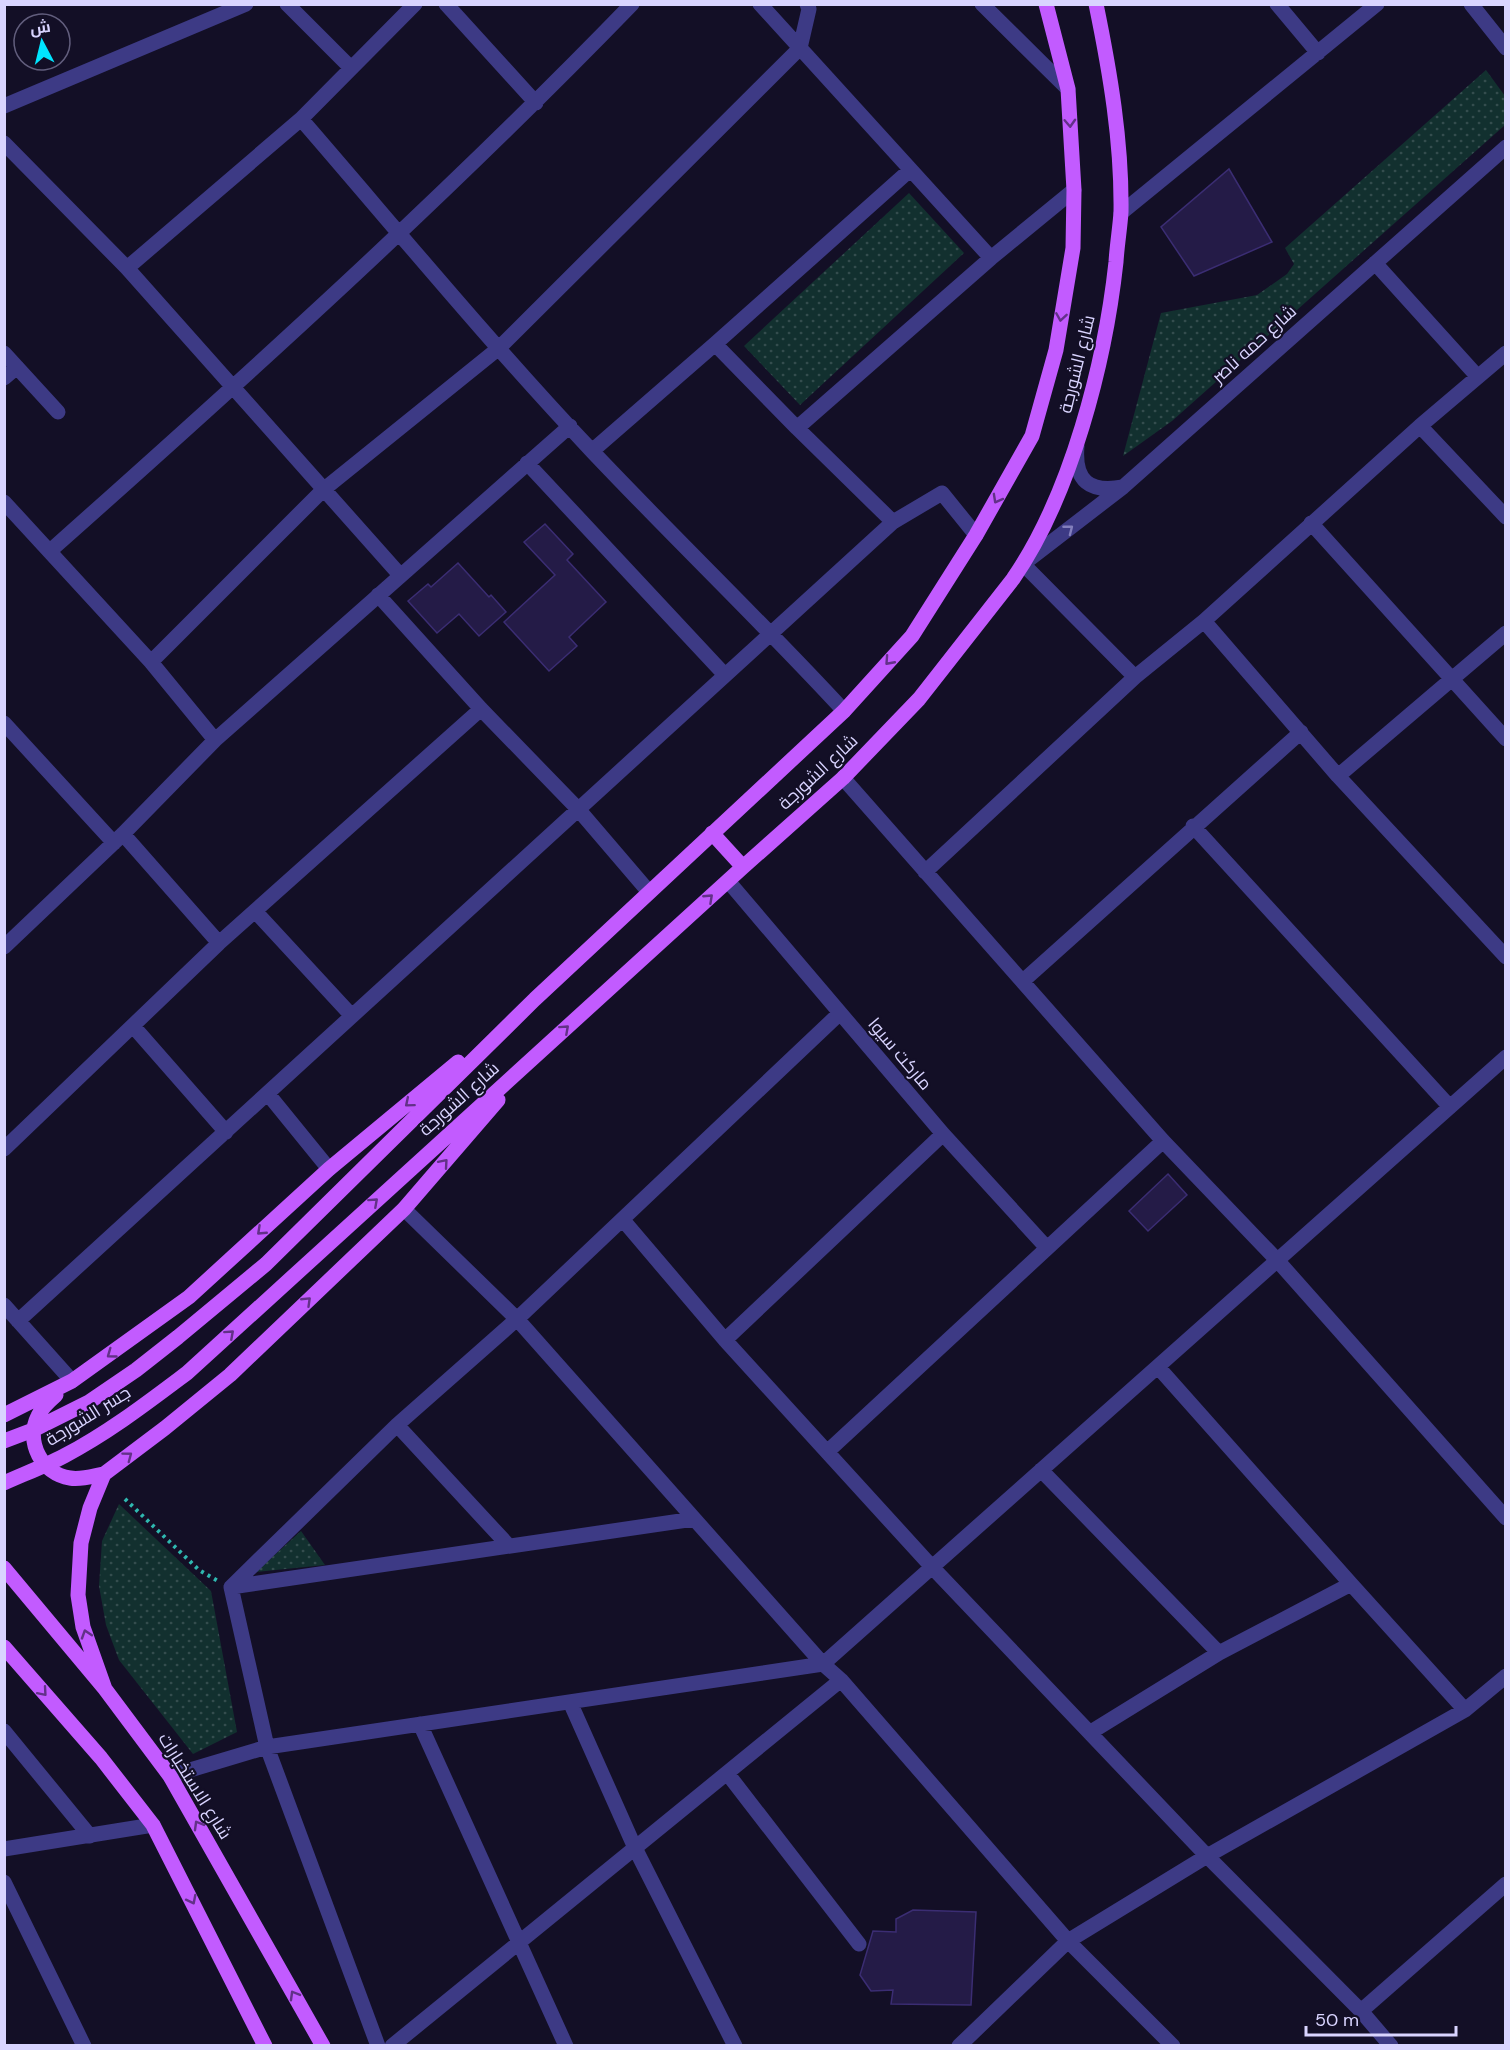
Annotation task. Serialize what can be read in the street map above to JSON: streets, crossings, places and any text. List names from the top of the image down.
{
  "streets": {
    "main road": ["شارع الشورجة", "جسر الشورجة", "شارع الاستخبارات"],
    "street": ["شارع حمه ناصر", "مارکت سیوا"]
  },
  "crossings": [
    ["شارع حمه ناصر", "شارع الشورجة"],
    ["شارع الشورجة", "مارکت سیوا"],
    ["شارع الشورجة", "جسر الشورجة"]
  ],
  "scale_bar": "50 m",
  "north": "top"
}
